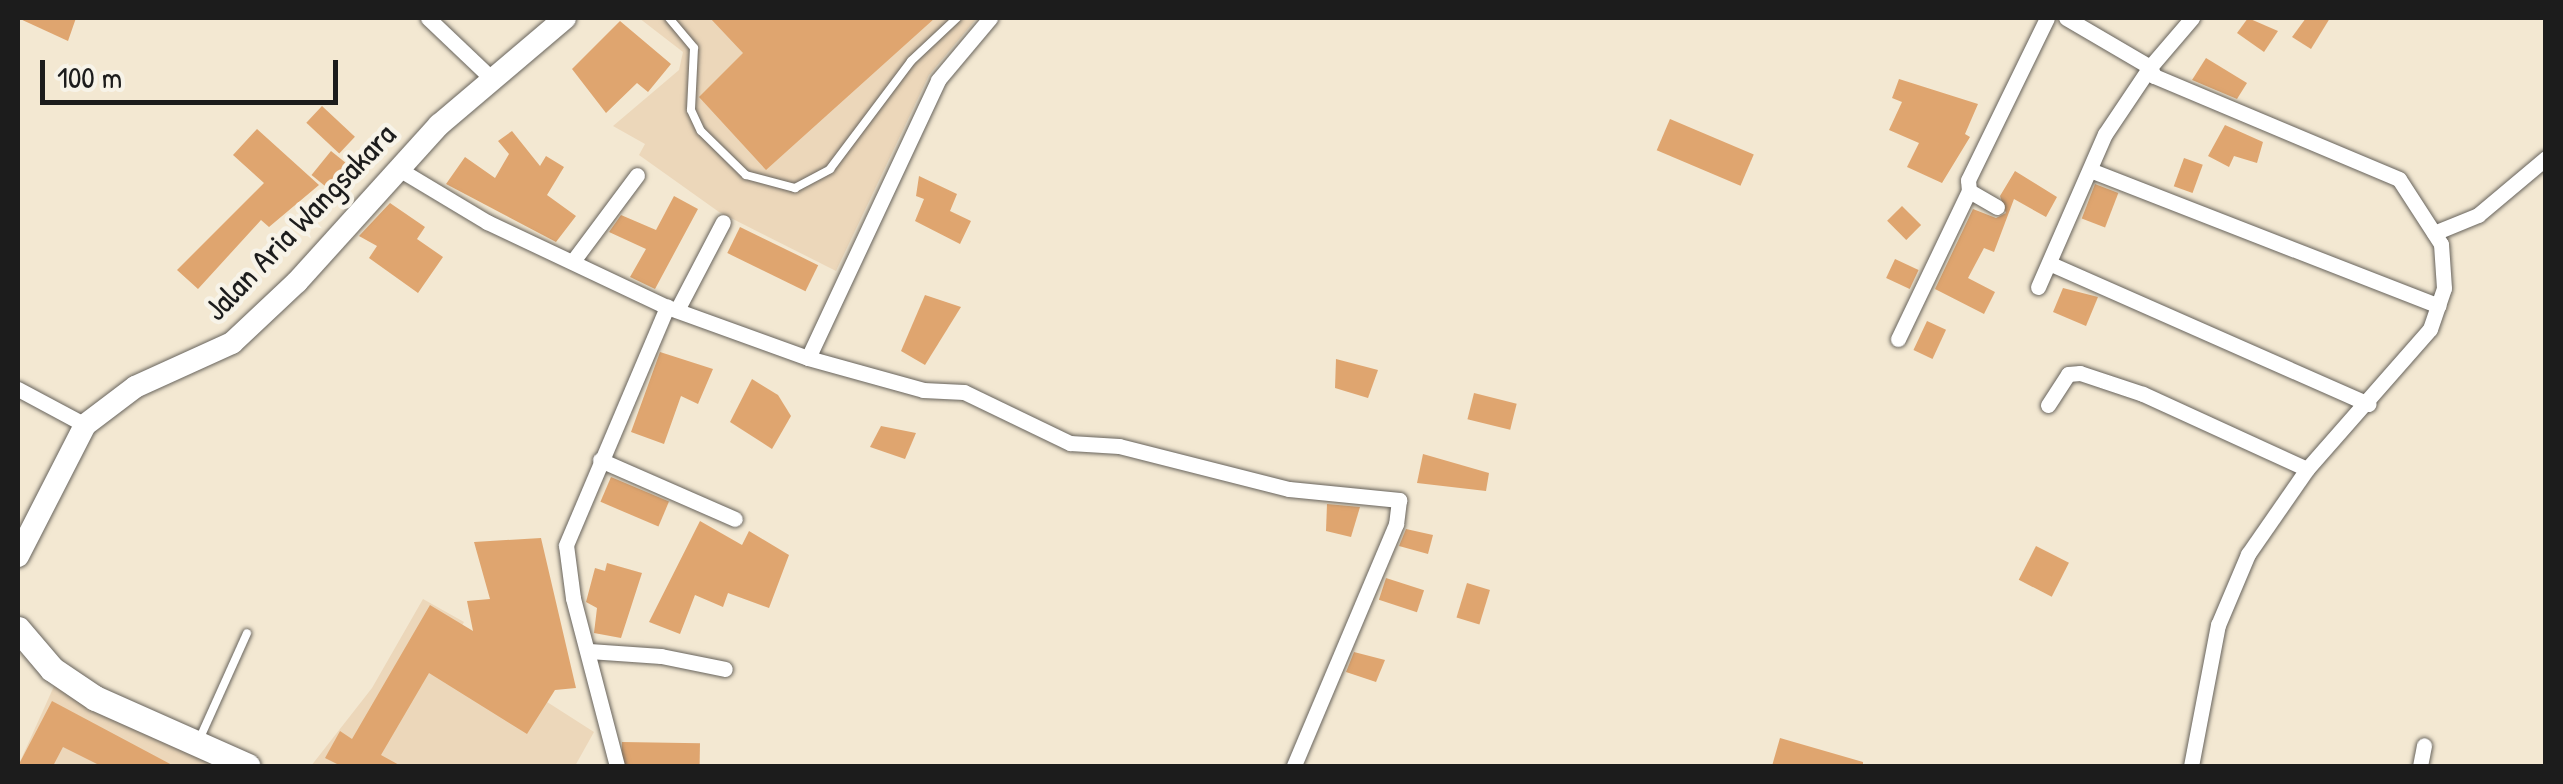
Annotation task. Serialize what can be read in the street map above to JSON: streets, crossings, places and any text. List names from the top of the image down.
{
  "streets": {
    "street": ["Jalan Aria Wangsakara"]
  },
  "scale_bar": "100 m"
}
